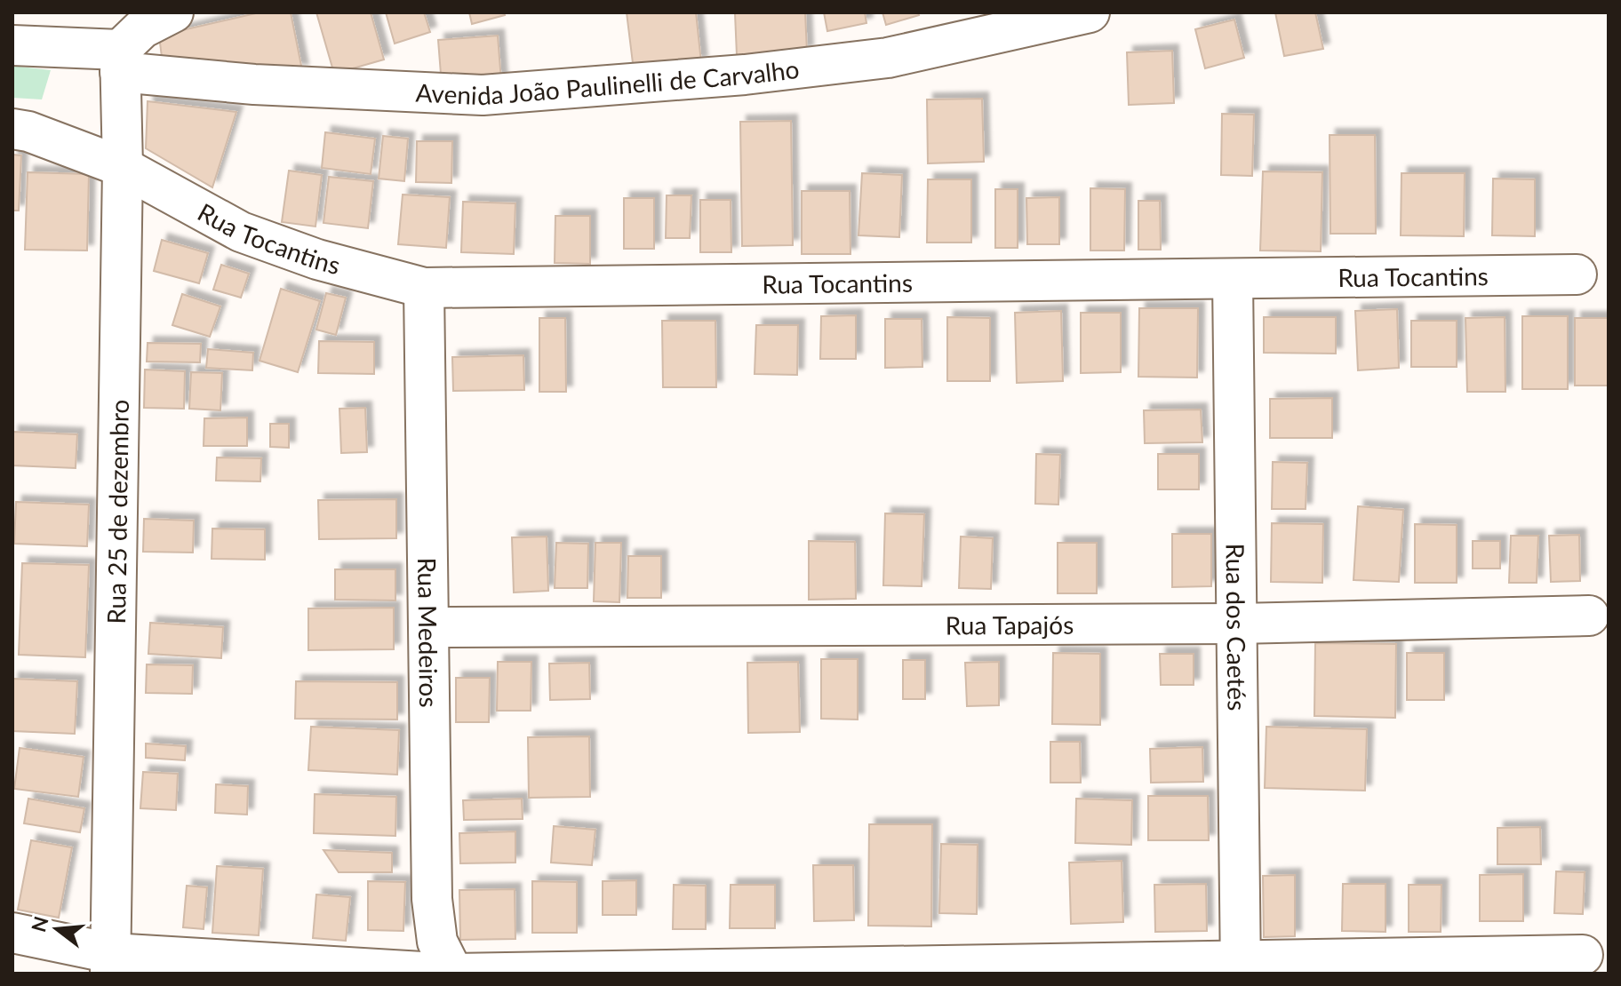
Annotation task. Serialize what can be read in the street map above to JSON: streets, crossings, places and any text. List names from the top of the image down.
{
  "streets": {
    "street": [
      "Avenida João Paulinelli de Carvalho",
      "Rua Tocantins",
      "Rua 25 de dezembro",
      "Rua Tapajós",
      "Rua dos Caetés",
      "Rua Medeiros"
    ]
  },
  "crossings": [
    ["Avenida João Paulinelli de Carvalho", "Rua 25 de dezembro"],
    ["Rua Tocantins", "Rua 25 de dezembro"],
    ["Rua Tocantins", "Rua dos Caetés"],
    ["Rua Tocantins", "Rua Medeiros"],
    ["Rua Tapajós", "Rua dos Caetés"],
    ["Rua Tapajós", "Rua Medeiros"]
  ],
  "north": "left"
}
